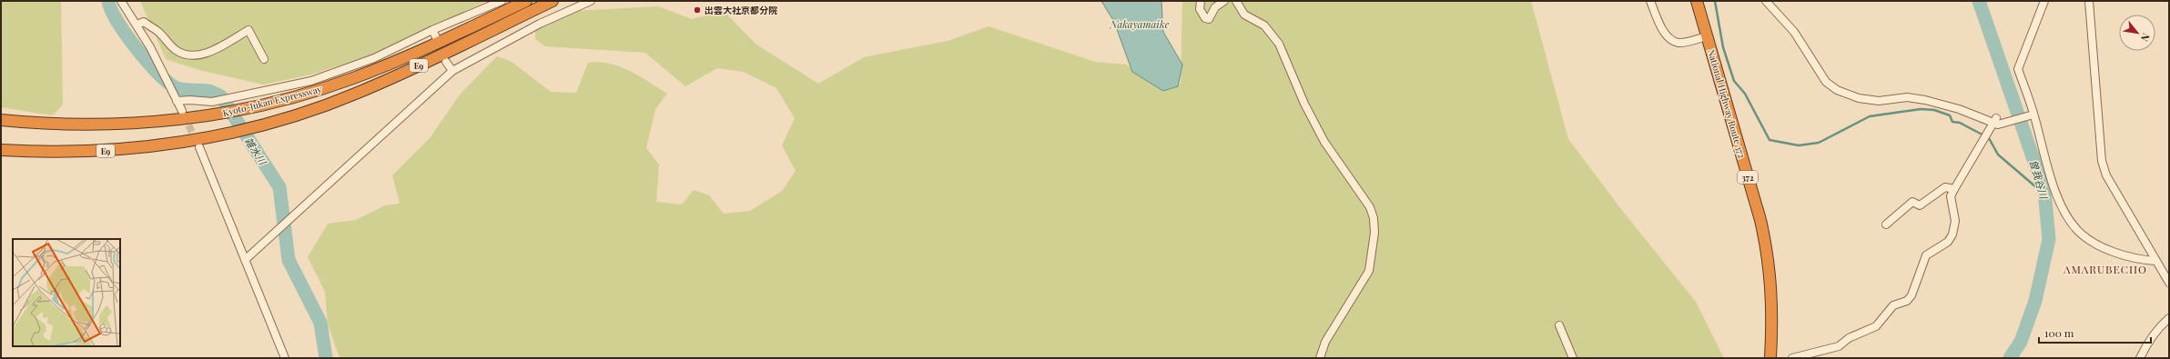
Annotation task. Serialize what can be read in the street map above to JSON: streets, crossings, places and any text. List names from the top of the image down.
{
  "streets": {
    "highway": [
      "E9",
      "Kyoto-Jukan Expressway",
      "National Highway Route 372",
      "372"
    ]
  },
  "districts": ["AMARUBECHO"],
  "water": ["Nakayamaike", "雑水川", "曽我谷川"],
  "places": ["出雲大社京都分院"],
  "scale_bar": "100 m",
  "north": "bottom right"
}
